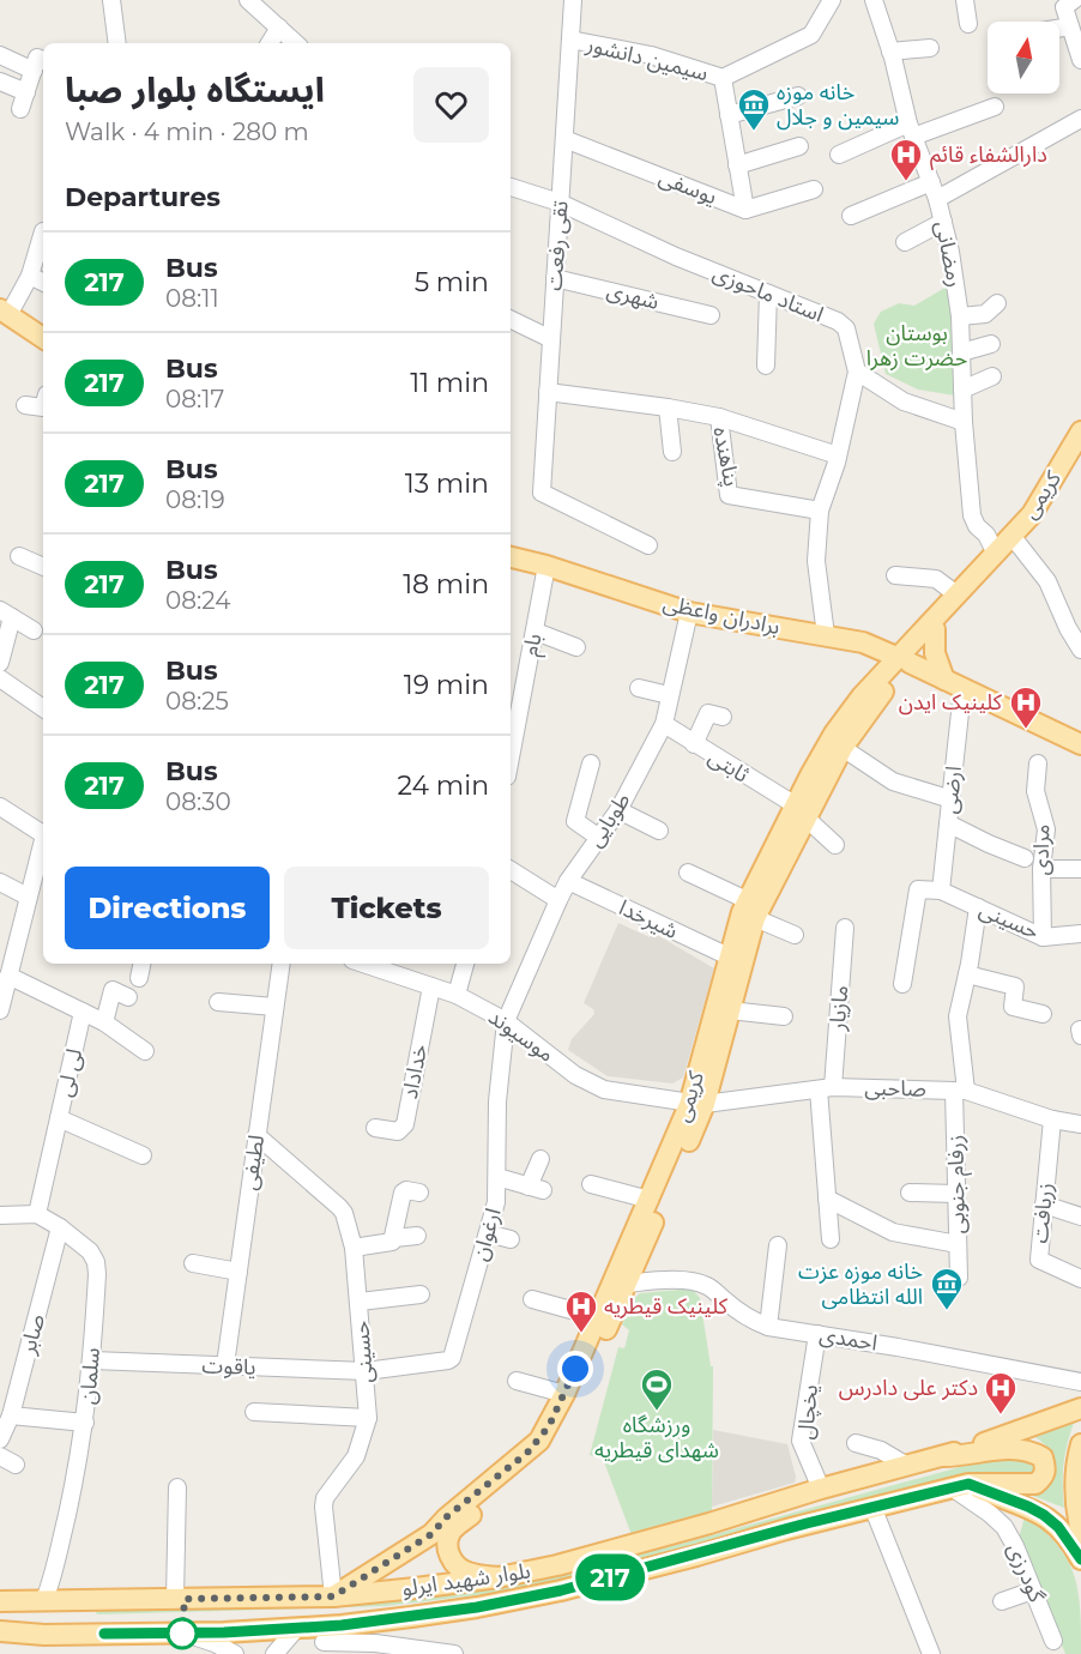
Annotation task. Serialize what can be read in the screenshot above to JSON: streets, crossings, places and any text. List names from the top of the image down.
{
  "streets": {
    "main road": ["کریمی", "برادران واعظی", "بلوار شهید ایرلو"],
    "street": [
      "سیمین دانشور",
      "یوسفی",
      "تقی رفعت",
      "رمضانی",
      "استاد ماحوزی",
      "شهری",
      "پناهنده",
      "بام",
      "ثابتی",
      "ارضی",
      "طوبایی",
      "مرادی",
      "شیرخدا",
      "حسینی",
      "مازیار",
      "موسیوند",
      "خداداد",
      "لی لی",
      "صاحبی",
      "لطیفی",
      "زرفام جنوبی",
      "زربافت",
      "ارغوان",
      "صابر",
      "احمدی",
      "یاقوت",
      "سلمان",
      "یخچال",
      "گودرزی"
    ]
  },
  "crossings": [
    ["سیمین دانشور", "یوسفی"],
    ["سیمین دانشور", "تقی رفعت"],
    ["یوسفی", "تقی رفعت"],
    ["تقی رفعت", "استاد ماحوزی"],
    ["تقی رفعت", "شهری"],
    ["تقی رفعت", "پناهنده"],
    ["رمضانی", "کریمی"],
    ["استاد ماحوزی", "پناهنده"],
    ["استاد ماحوزی", "برادران واعظی"],
    ["کریمی", "برادران واعظی"],
    ["کریمی", "ثابتی"],
    ["کریمی", "شیرخدا"],
    ["کریمی", "حسینی"],
    ["کریمی", "موسیوند"],
    ["کریمی", "صاحبی"],
    ["کریمی", "احمدی"],
    ["کریمی", "بلوار شهید ایرلو"],
    ["برادران واعظی", "بام"],
    ["برادران واعظی", "ارضی"],
    ["برادران واعظی", "طوبایی"],
    ["ثابتی", "طوبایی"],
    ["ارضی", "حسینی"],
    ["طوبایی", "شیرخدا"],
    ["طوبایی", "موسیوند"],
    ["طوبایی", "ارغوان"],
    ["مرادی", "حسینی"],
    ["حسینی", "لطیفی"],
    ["حسینی", "زرفام جنوبی"],
    ["حسینی", "ارغوان"],
    ["حسینی", "یاقوت"],
    ["حسینی", "بلوار شهید ایرلو"],
    ["مازیار", "صاحبی"],
    ["موسیوند", "خداداد"],
    ["موسیوند", "صاحبی"],
    ["موسیوند", "ارغوان"],
    ["لی لی", "سلمان"],
    ["صاحبی", "زرفام جنوبی"],
    ["صاحبی", "زربافت"],
    ["لطیفی", "یاقوت"],
    ["ارغوان", "یاقوت"],
    ["صابر", "سلمان"],
    ["احمدی", "یخچال"],
    ["یاقوت", "سلمان"],
    ["سلمان", "بلوار شهید ایرلو"],
    ["یخچال", "بلوار شهید ایرلو"],
    ["گودرزی", "بلوار شهید ایرلو"]
  ],
  "parks": ["بوستان حضرت زهرا"],
  "places": {
    "museum": ["خانه موزه سیمین و جلال", "خانه موزه عزت الله انتظامی"],
    "hospital": [
      "دارالشفاء قائم",
      "کلینیک ایدن",
      "کلینیک قیطریه",
      "دکتر علی دادرس"
    ],
    "sports": ["ورزشگاه شهدای قیطریه"]
  },
  "lines": ["bus line 217"],
  "north": "top",
  "page": {
    "on_map": "217",
    "heading": [
      ["ایستگاه بلوار صبا", "Walk · 4 min · 280 m"],
      "Departures"
    ],
    "list": [
      {
        "mark": "217",
        "name": "Bus",
        "note": "08:11",
        "value": "5 min"
      },
      {
        "mark": "217",
        "name": "Bus",
        "note": "08:17",
        "value": "11 min"
      },
      {
        "mark": "217",
        "name": "Bus",
        "note": "08:19",
        "value": "13 min"
      },
      {
        "mark": "217",
        "name": "Bus",
        "note": "08:24",
        "value": "18 min"
      },
      {
        "mark": "217",
        "name": "Bus",
        "note": "08:25",
        "value": "19 min"
      },
      {
        "mark": "217",
        "name": "Bus",
        "note": "08:30",
        "value": "24 min"
      }
    ],
    "buttons": ["Directions", "Tickets"]
  }
}
